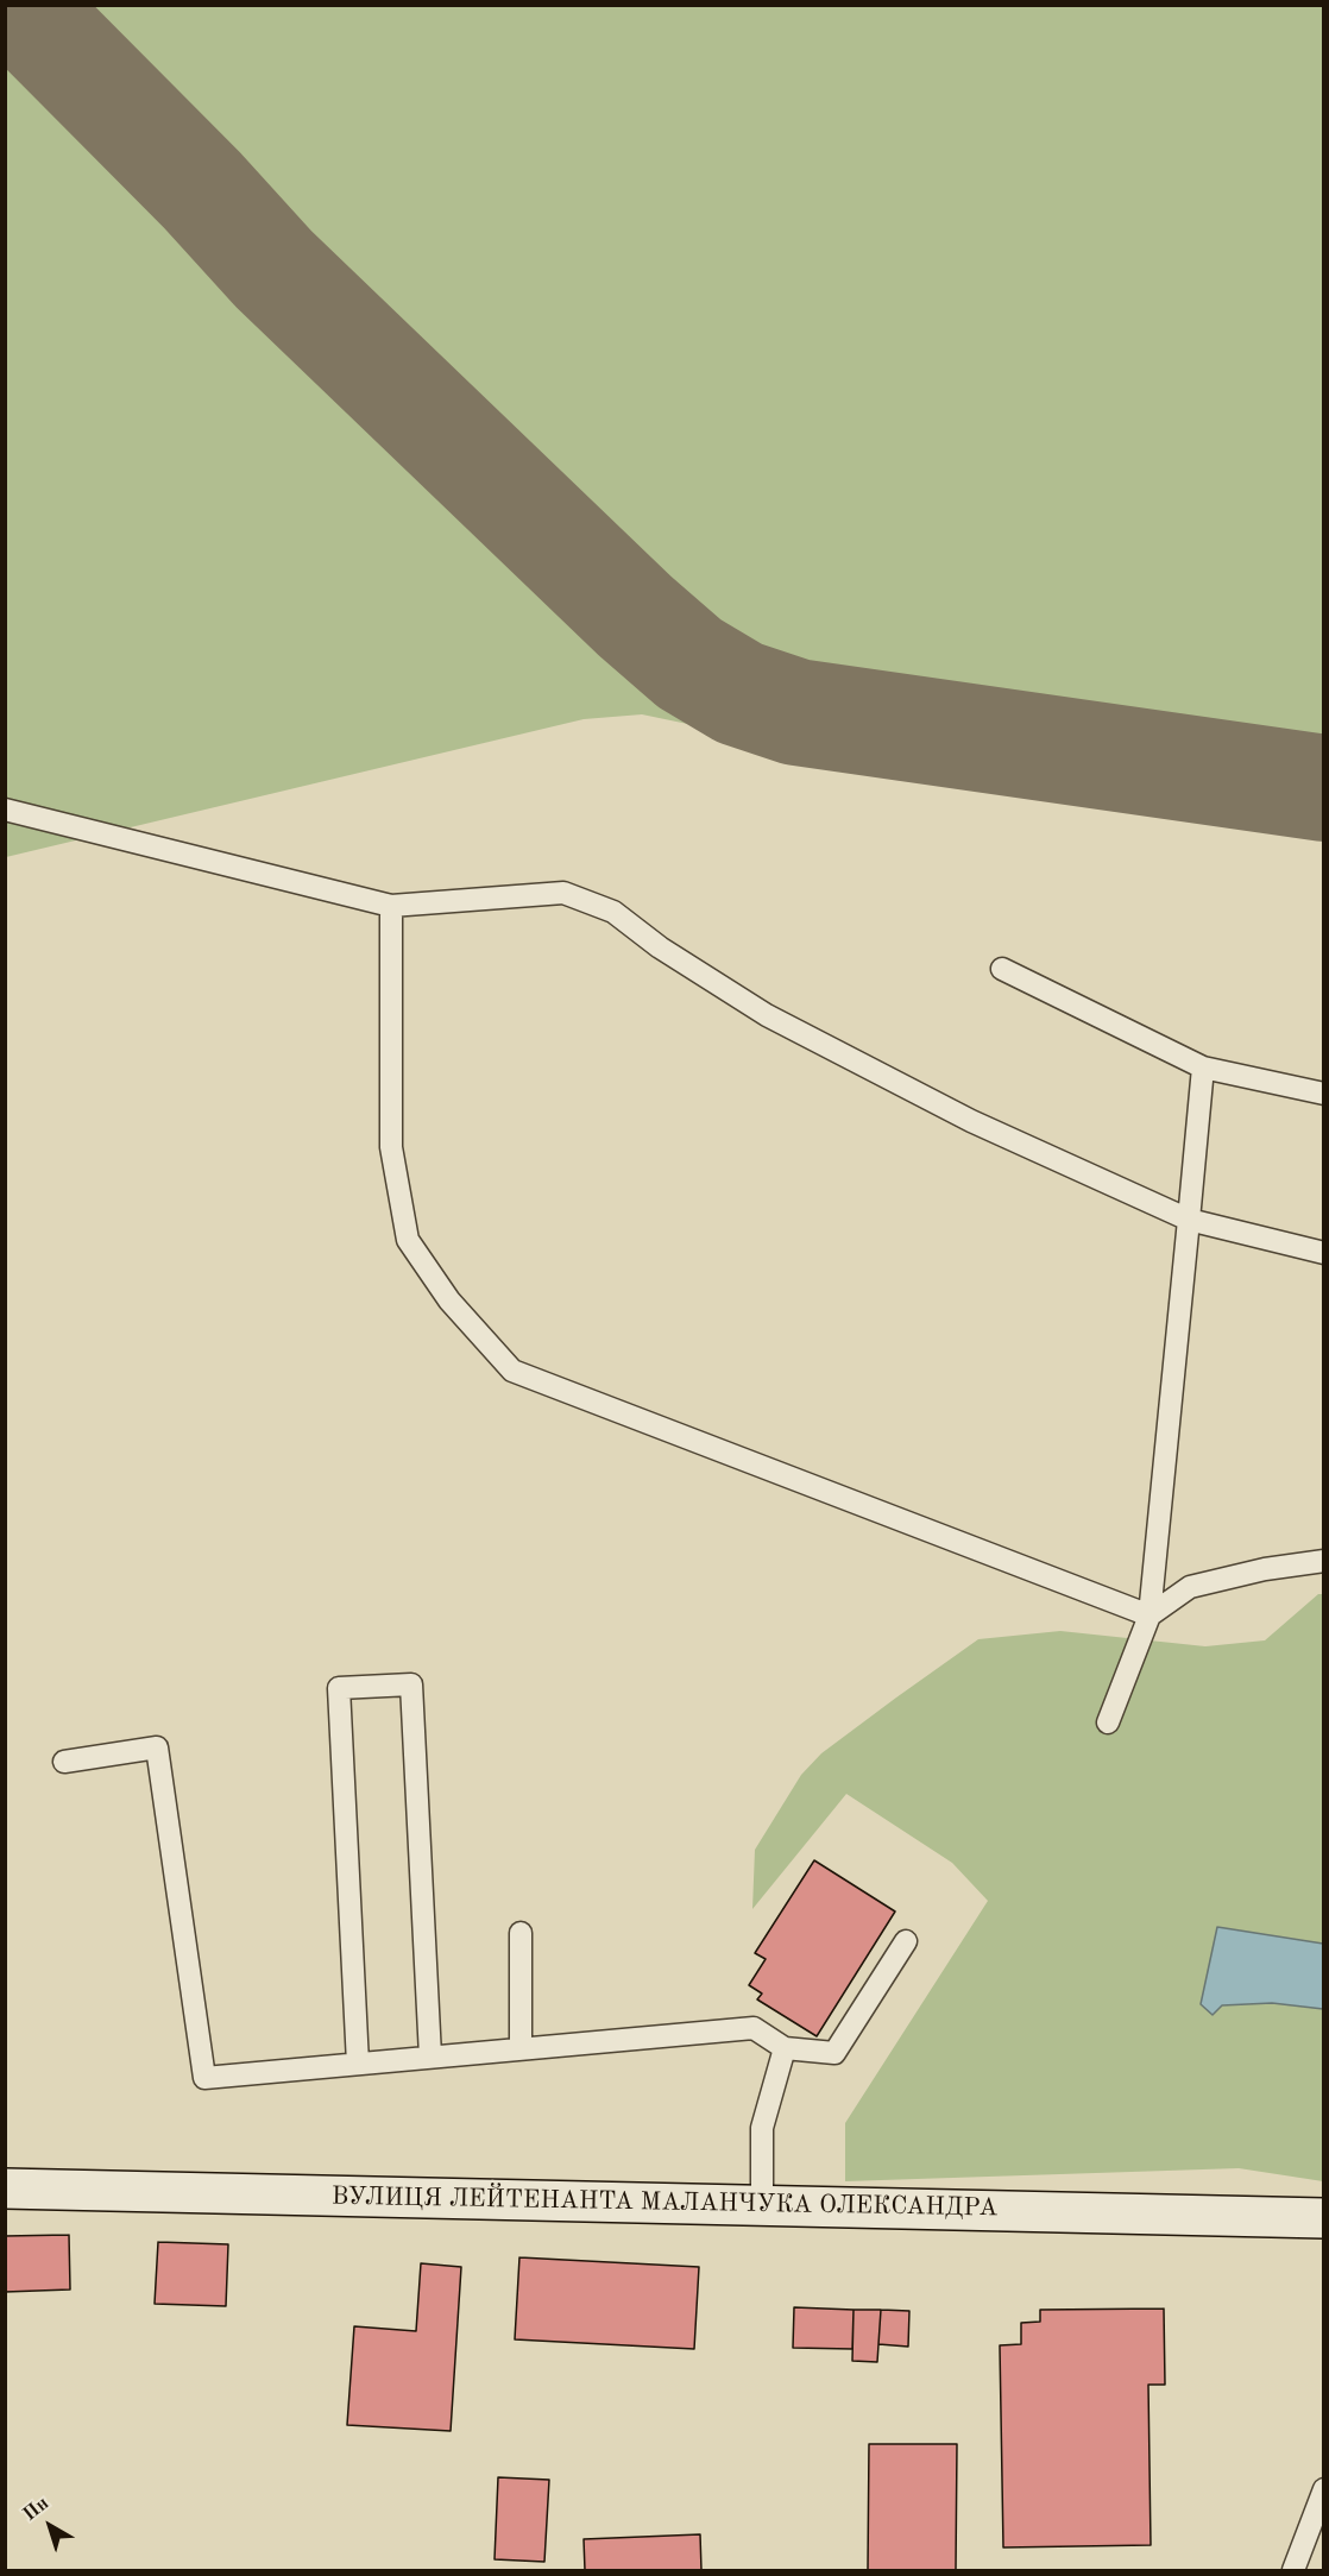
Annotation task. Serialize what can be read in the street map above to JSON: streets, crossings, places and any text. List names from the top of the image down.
{
  "streets": {
    "street": ["ВУЛИЦЯ ЛЕЙТЕНАНТА МАЛАНЧУКА ОЛЕКСАНДРА"]
  },
  "north": "top left"
}
